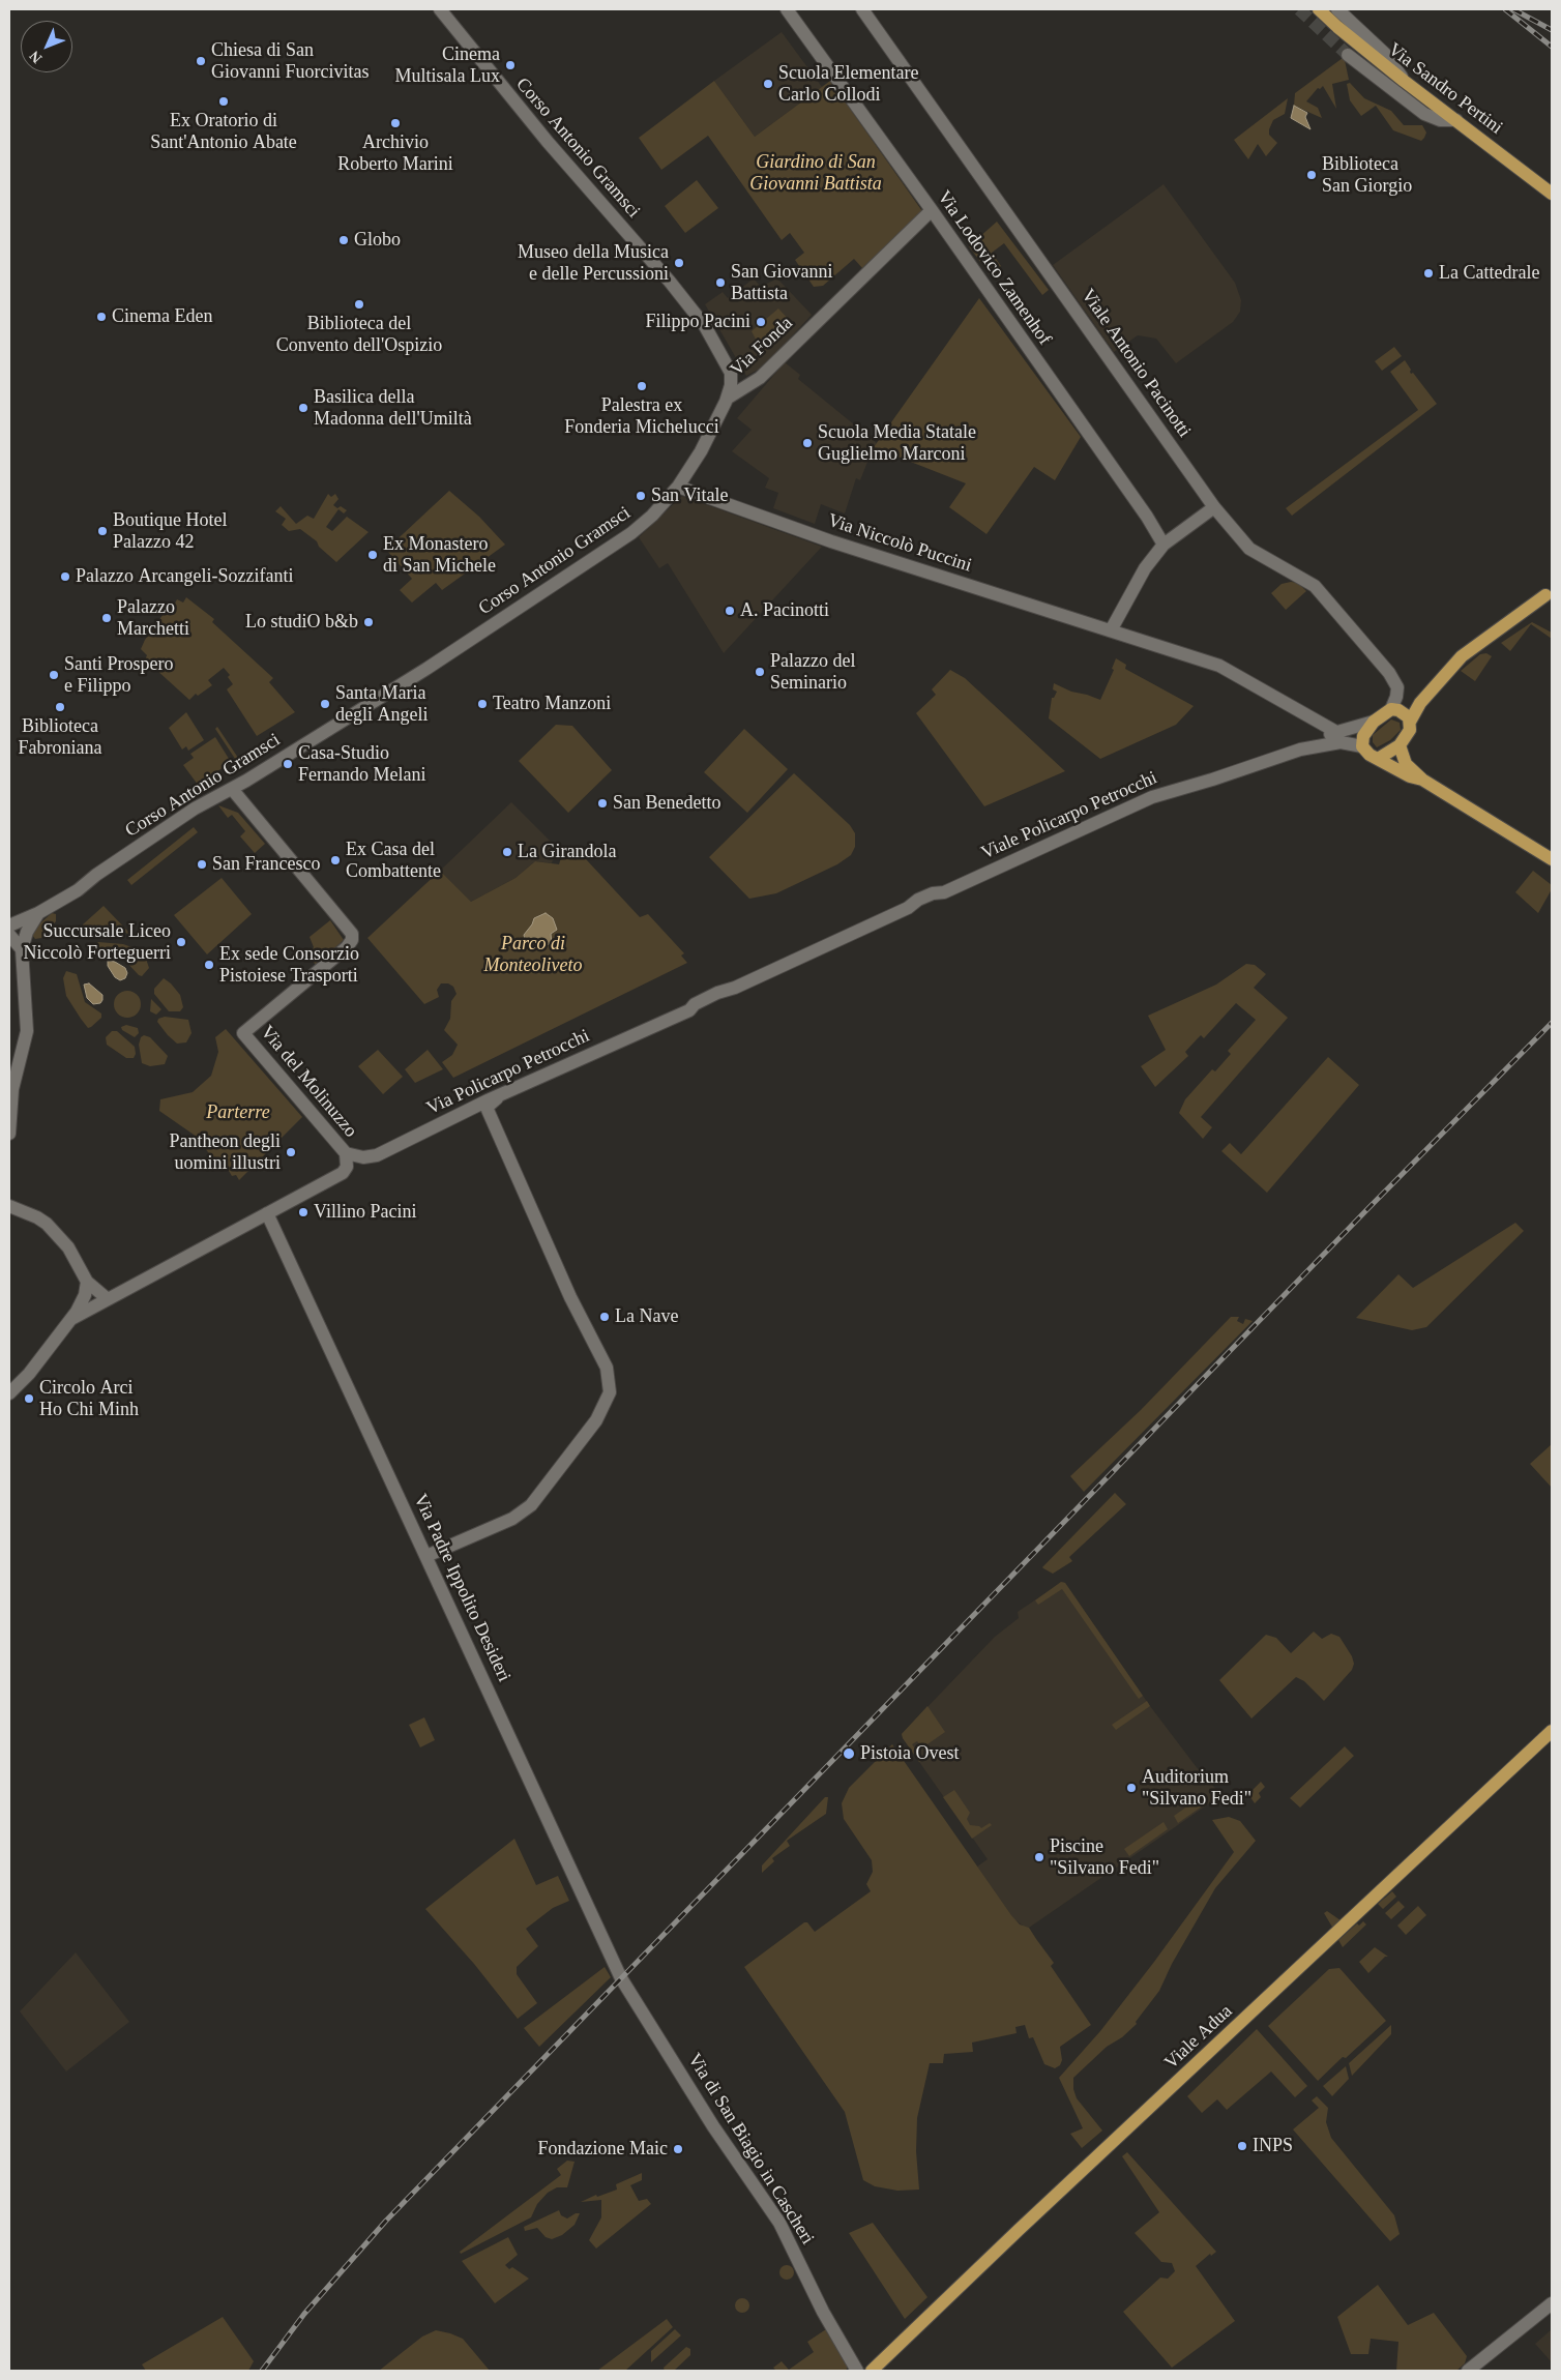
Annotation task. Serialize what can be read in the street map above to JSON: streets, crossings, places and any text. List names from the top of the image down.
{
  "streets": {
    "main road": ["Via Sandro Pertini", "Viale Adua"],
    "street": [
      "Corso Antonio Gramsci",
      "Via Lodovico Zamenhof",
      "Via Fonda",
      "Viale Antonio Pacinotti",
      "Via Niccolò Puccini",
      "Viale Policarpo Petrocchi",
      "Via Policarpo Petrocchi",
      "Via del Molinuzzo",
      "Via Padre Ippolito Desideri",
      "Via di San Biagio in Cascheri"
    ]
  },
  "crossings": [
    ["Corso Antonio Gramsci", "Via Fonda"],
    ["Corso Antonio Gramsci", "Via Niccolò Puccini"],
    ["Corso Antonio Gramsci", "Via del Molinuzzo"],
    ["Via Lodovico Zamenhof", "Via Fonda"],
    ["Viale Antonio Pacinotti", "Viale Policarpo Petrocchi"],
    ["Via Niccolò Puccini", "Viale Policarpo Petrocchi"],
    ["Viale Policarpo Petrocchi", "Via Policarpo Petrocchi"],
    ["Via Policarpo Petrocchi", "Via del Molinuzzo"],
    ["Via Padre Ippolito Desideri", "Via di San Biagio in Cascheri"]
  ],
  "parks": ["Giardino di San Giovanni Battista", "Parco di Monteoliveto", "Parterre"],
  "places": [
    "Chiesa di San Giovanni Fuorcivitas",
    "Cinema Multisala Lux",
    "Scuola Elementare Carlo Collodi",
    "Ex Oratorio di Sant'Antonio Abate",
    "Archivio Roberto Marini",
    "Biblioteca San Giorgio",
    "Globo",
    "Museo della Musica e delle Percussioni",
    "La Cattedrale",
    "San Giovanni Battista",
    "Biblioteca del Convento dell'Ospizio",
    "Cinema Eden",
    "Filippo Pacini",
    "Palestra ex Fonderia Michelucci",
    "Basilica della Madonna dell'Umiltà",
    "Scuola Media Statale Guglielmo Marconi",
    "San Vitale",
    "Boutique Hotel Palazzo 42",
    "Ex Monastero di San Michele",
    "Palazzo Arcangeli-Sozzifanti",
    "A. Pacinotti",
    "Palazzo Marchetti",
    "Lo studiO b&b",
    "Palazzo del Seminario",
    "Santi Prospero e Filippo",
    "Santa Maria degli Angeli",
    "Teatro Manzoni",
    "Biblioteca Fabroniana",
    "Casa-Studio Fernando Melani",
    "San Benedetto",
    "La Girandola",
    "Ex Casa del Combattente",
    "San Francesco",
    "Succursale Liceo Niccolò Forteguerri",
    "Ex sede Consorzio Pistoiese Trasporti",
    "Pantheon degli uomini illustri",
    "Villino Pacini",
    "La Nave",
    "Circolo Arci Ho Chi Minh",
    "Pistoia Ovest",
    "Auditorium \"Silvano Fedi\"",
    "Piscine \"Silvano Fedi\"",
    "INPS",
    "Fondazione Maic"
  ],
  "north": "bottom left"
}
